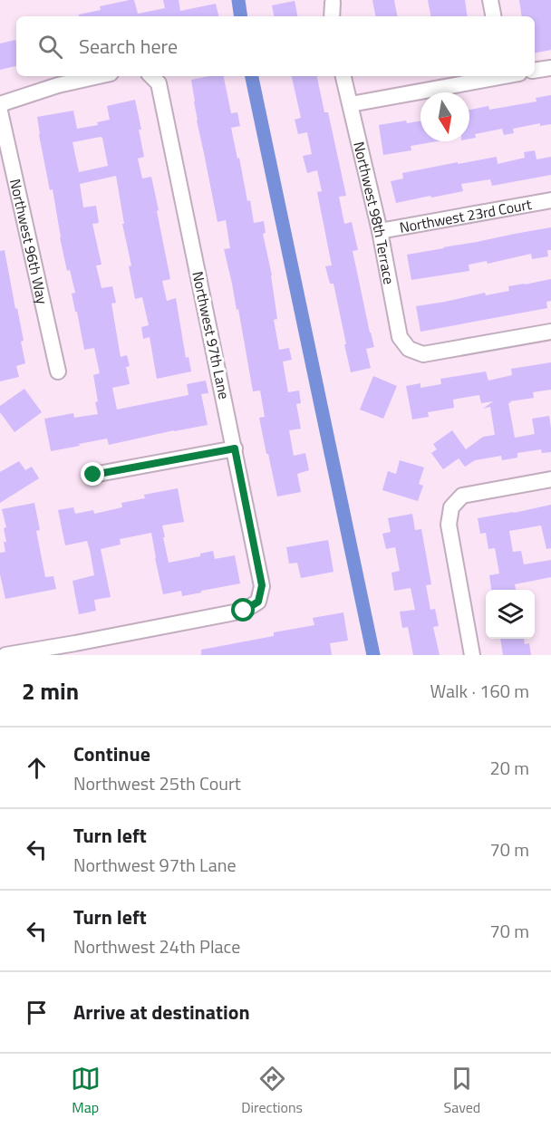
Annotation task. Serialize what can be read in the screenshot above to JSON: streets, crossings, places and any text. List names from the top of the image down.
{
  "streets": {
    "street": [
      "Northwest 98th Terrace",
      "Northwest 23rd Court",
      "Northwest 96th Way",
      "Northwest 97th Lane"
    ]
  },
  "crossings": [
    ["Northwest 98th Terrace", "Northwest 23rd Court"]
  ],
  "north": "bottom",
  "page": {
    "search": "Search here",
    "heading": ["2 min", "Walk · 160 m"],
    "list": [
      ["Continue", "Northwest 25th Court", "20 m"],
      ["Turn left", "Northwest 97th Lane", "70 m"],
      ["Turn left", "Northwest 24th Place", "70 m"],
      "Arrive at destination"
    ],
    "nav": ["Map", "Directions", "Saved"]
  }
}
